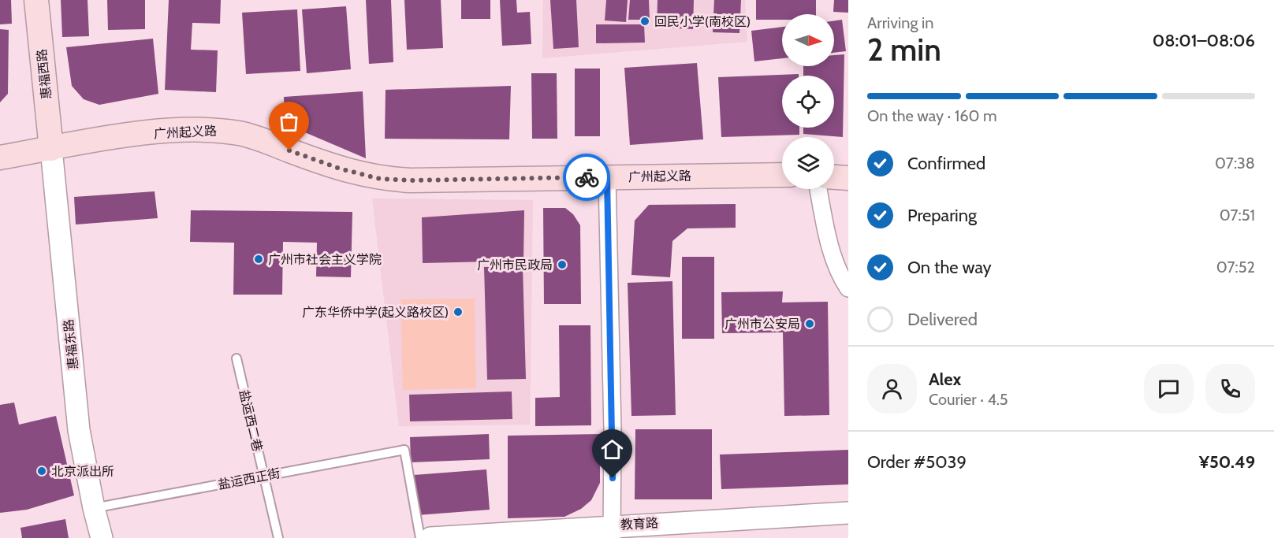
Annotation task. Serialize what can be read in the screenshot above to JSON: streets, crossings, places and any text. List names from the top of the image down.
{
  "streets": {
    "main road": ["惠福西路", "广州起义路"],
    "street": ["惠福东路", "教育路"],
    "lane": ["盐运西二巷", "盐运西正街"]
  },
  "crossings": [
    ["惠福西路", "广州起义路"],
    ["惠福西路", "惠福东路"],
    ["广州起义路", "惠福东路"],
    ["惠福东路", "盐运西正街"],
    ["盐运西二巷", "盐运西正街"]
  ],
  "places": [
    "回民小学(南校区)",
    "广州市社会主义学院",
    "广州市民政局",
    "广东华侨中学(起义路校区)",
    "广州市公安局",
    "北京派出所"
  ],
  "north": "right",
  "page": {
    "heading": ["2 min", "Arriving in", "08:01–08:06"],
    "panel": [
      "Alex",
      "Courier · 4.5",
      "Order #5039",
      "¥50.49"
    ],
    "bar": "On the way · 160 m",
    "list": [
      ["Confirmed", "07:38"],
      ["Preparing", "07:51"],
      ["On the way", "07:52"],
      "Delivered"
    ]
  }
}
